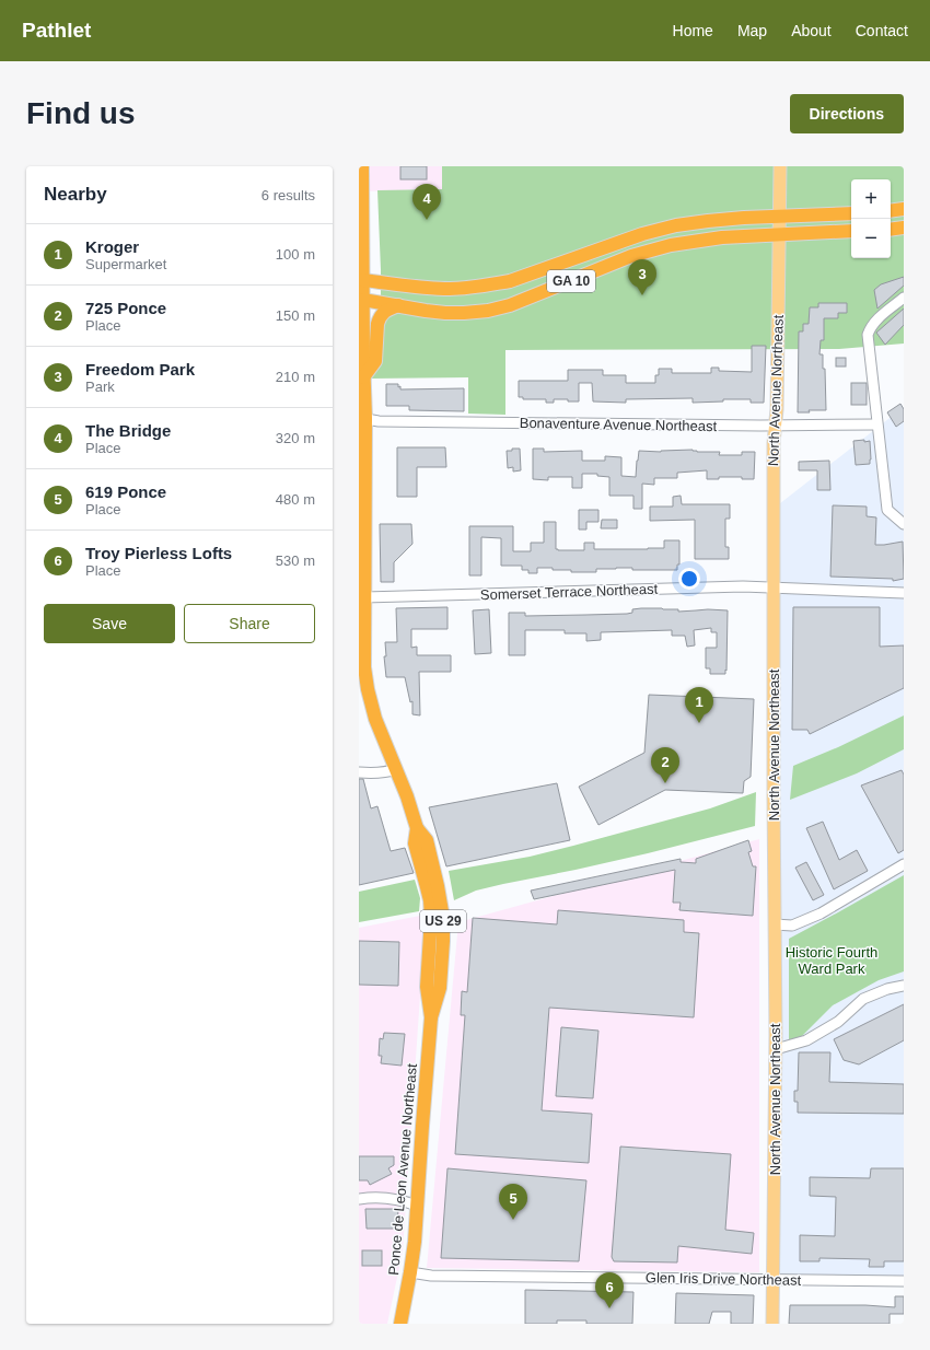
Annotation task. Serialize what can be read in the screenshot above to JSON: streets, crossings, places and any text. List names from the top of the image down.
{
  "streets": {
    "highway": ["GA 10", "US 29", "Ponce de Leon Avenue Northeast"],
    "main road": ["North Avenue Northeast"],
    "street": ["Bonaventure Avenue Northeast", "Somerset Terrace Northeast", "Glen Iris Drive Northeast"]
  },
  "crossings": [
    ["GA 10", "North Avenue Northeast"],
    ["GA 10", "Ponce de Leon Avenue Northeast"],
    ["North Avenue Northeast", "Bonaventure Avenue Northeast"],
    ["North Avenue Northeast", "Somerset Terrace Northeast"],
    ["North Avenue Northeast", "Glen Iris Drive Northeast"],
    ["Bonaventure Avenue Northeast", "Ponce de Leon Avenue Northeast"],
    ["Somerset Terrace Northeast", "Ponce de Leon Avenue Northeast"],
    ["Ponce de Leon Avenue Northeast", "Glen Iris Drive Northeast"]
  ],
  "parks": ["Historic Fourth Ward Park"],
  "page": {
    "header": "Pathlet",
    "nav": [
      "Home",
      "Map",
      "About",
      "Contact"
    ],
    "buttons": [
      "Directions",
      ["Save", "Share"]
    ],
    "title": "Find us",
    "heading": ["Nearby", "6 results"],
    "map_buttons": ["+", "−"],
    "pins": [
      "4",
      "3",
      "1",
      "2",
      "5",
      "6"
    ],
    "list": [
      {
        "mark": "1",
        "name": "Kroger",
        "note": "Supermarket",
        "value": "100 m"
      },
      {
        "mark": "2",
        "name": "725 Ponce",
        "note": "Place",
        "value": "150 m"
      },
      {
        "mark": "3",
        "name": "Freedom Park",
        "note": "Park",
        "value": "210 m"
      },
      {
        "mark": "4",
        "name": "The Bridge",
        "note": "Place",
        "value": "320 m"
      },
      {
        "mark": "5",
        "name": "619 Ponce",
        "note": "Place",
        "value": "480 m"
      },
      {
        "mark": "6",
        "name": "Troy Pierless Lofts",
        "note": "Place",
        "value": "530 m"
      }
    ]
  }
}
